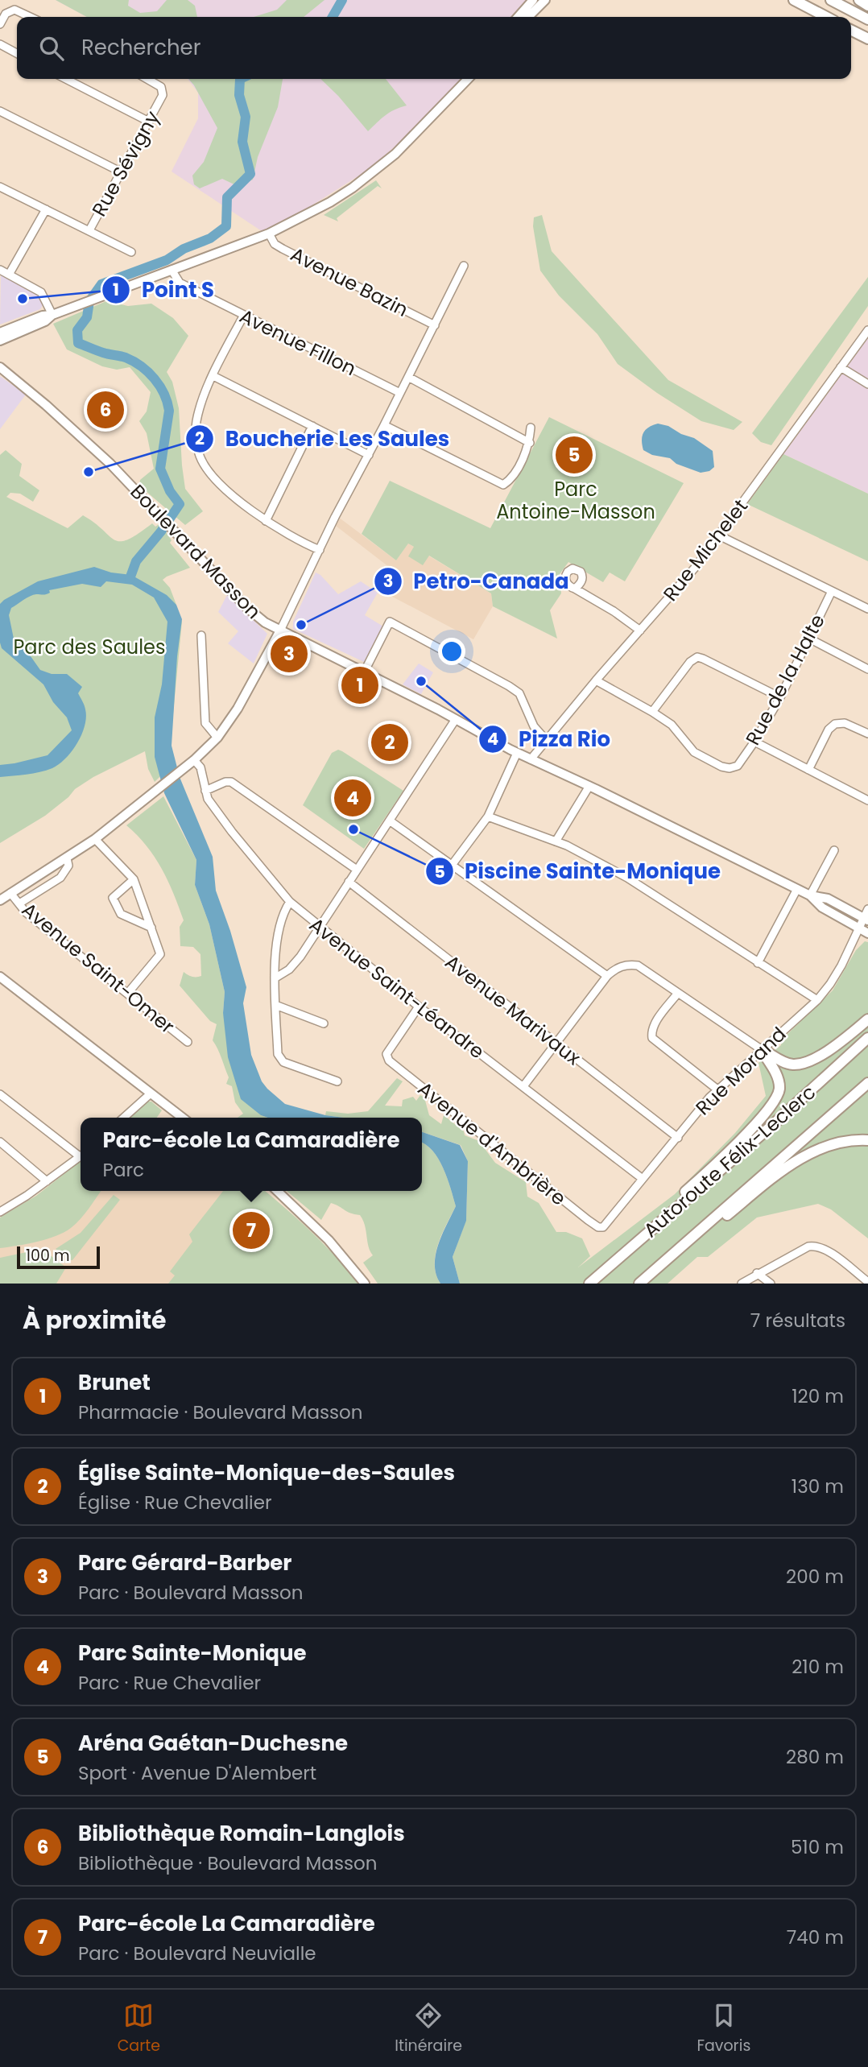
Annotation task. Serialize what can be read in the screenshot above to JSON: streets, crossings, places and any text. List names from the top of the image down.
{
  "streets": {
    "highway": ["Autoroute Félix-Leclerc"],
    "main road": ["Boulevard Masson"],
    "street": [
      "Rue Sévigny",
      "Avenue Bazin",
      "Avenue Fillon",
      "Rue Michelet",
      "Rue de la Halte",
      "Avenue Saint-Omer",
      "Avenue Saint-Léandre",
      "Avenue Marivaux",
      "Rue Morand",
      "Avenue d'Ambrière"
    ]
  },
  "crossings": [
    ["Rue Michelet", "Boulevard Masson"],
    ["Rue Michelet", "Rue de la Halte"],
    ["Boulevard Masson", "Rue Morand"],
    ["Avenue Saint-Léandre", "Rue Morand"],
    ["Avenue Saint-Léandre", "Avenue d'Ambrière"],
    ["Avenue Marivaux", "Rue Morand"],
    ["Rue Morand", "Avenue d'Ambrière"]
  ],
  "parks": ["Parc Antoine-Masson", "Parc des Saules"],
  "places": [
    "Point S",
    "Boucherie Les Saules",
    "Petro-Canada",
    "Pizza Rio",
    "Piscine Sainte-Monique"
  ],
  "scale_bar": "100 m",
  "page": {
    "search": "Rechercher",
    "pins": [
      "6",
      "5",
      "3",
      "1",
      "2",
      "4",
      "7"
    ],
    "popup": ["Parc-école La Camaradière", "Parc"],
    "scale": "100 m",
    "heading": ["À proximité", "7 résultats"],
    "list": [
      {
        "mark": "1",
        "name": "Brunet",
        "note": "Pharmacie · Boulevard Masson",
        "value": "120 m"
      },
      {
        "mark": "2",
        "name": "Église Sainte-Monique-des-Saules",
        "note": "Église · Rue Chevalier",
        "value": "130 m"
      },
      {
        "mark": "3",
        "name": "Parc Gérard-Barber",
        "note": "Parc · Boulevard Masson",
        "value": "200 m"
      },
      {
        "mark": "4",
        "name": "Parc Sainte-Monique",
        "note": "Parc · Rue Chevalier",
        "value": "210 m"
      },
      {
        "mark": "5",
        "name": "Aréna Gaétan-Duchesne",
        "note": "Sport · Avenue D'Alembert",
        "value": "280 m"
      },
      {
        "mark": "6",
        "name": "Bibliothèque Romain-Langlois",
        "note": "Bibliothèque · Boulevard Masson",
        "value": "510 m"
      },
      {
        "mark": "7",
        "name": "Parc-école La Camaradière",
        "note": "Parc · Boulevard Neuvialle",
        "value": "740 m"
      }
    ],
    "nav": ["Carte", "Itinéraire", "Favoris"]
  }
}
